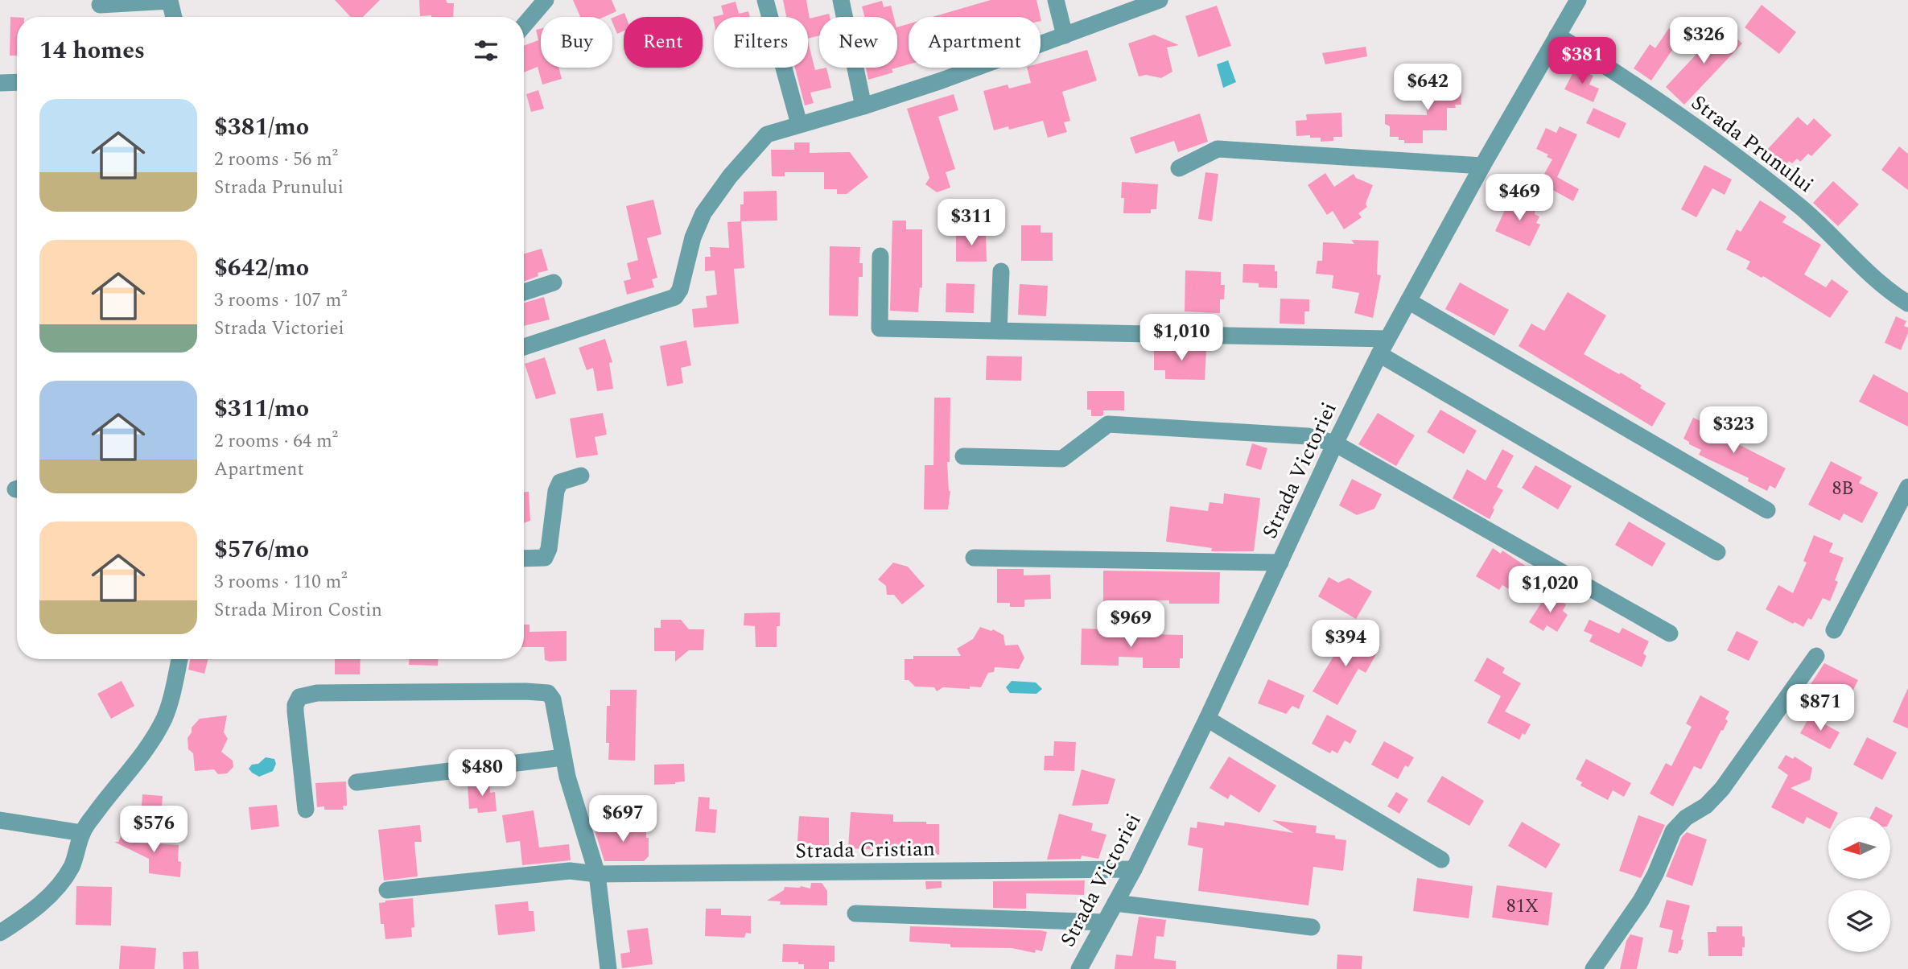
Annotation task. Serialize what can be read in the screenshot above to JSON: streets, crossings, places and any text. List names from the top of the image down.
{
  "streets": {
    "street": ["Strada Prunului", "Strada Victoriei", "Strada Cristian"]
  },
  "crossings": [
    ["Strada Prunului", "Strada Victoriei"],
    ["Strada Victoriei", "Strada Cristian"]
  ],
  "house_numbers": ["8B", "81X"],
  "north": "left",
  "page": {
    "price": [
      "$326",
      "$381",
      "$642",
      "$469",
      "$311",
      "$1,010",
      "$323",
      "$1,020",
      "$969",
      "$394",
      "$871",
      "$480",
      "$697",
      "$576"
    ],
    "chip": [
      "Buy",
      "Rent",
      "Filters",
      "New",
      "Apartment"
    ],
    "heading": "14 homes",
    "list": [
      {
        "name": "$381/mo",
        "note": "2 rooms · 56 m² · Strada Prunului"
      },
      {
        "name": "$642/mo",
        "note": "3 rooms · 107 m² · Strada Victoriei"
      },
      {
        "name": "$311/mo",
        "note": "2 rooms · 64 m² · Apartment"
      },
      {
        "name": "$576/mo",
        "note": "3 rooms · 110 m² · Strada Miron Costin"
      }
    ]
  }
}
